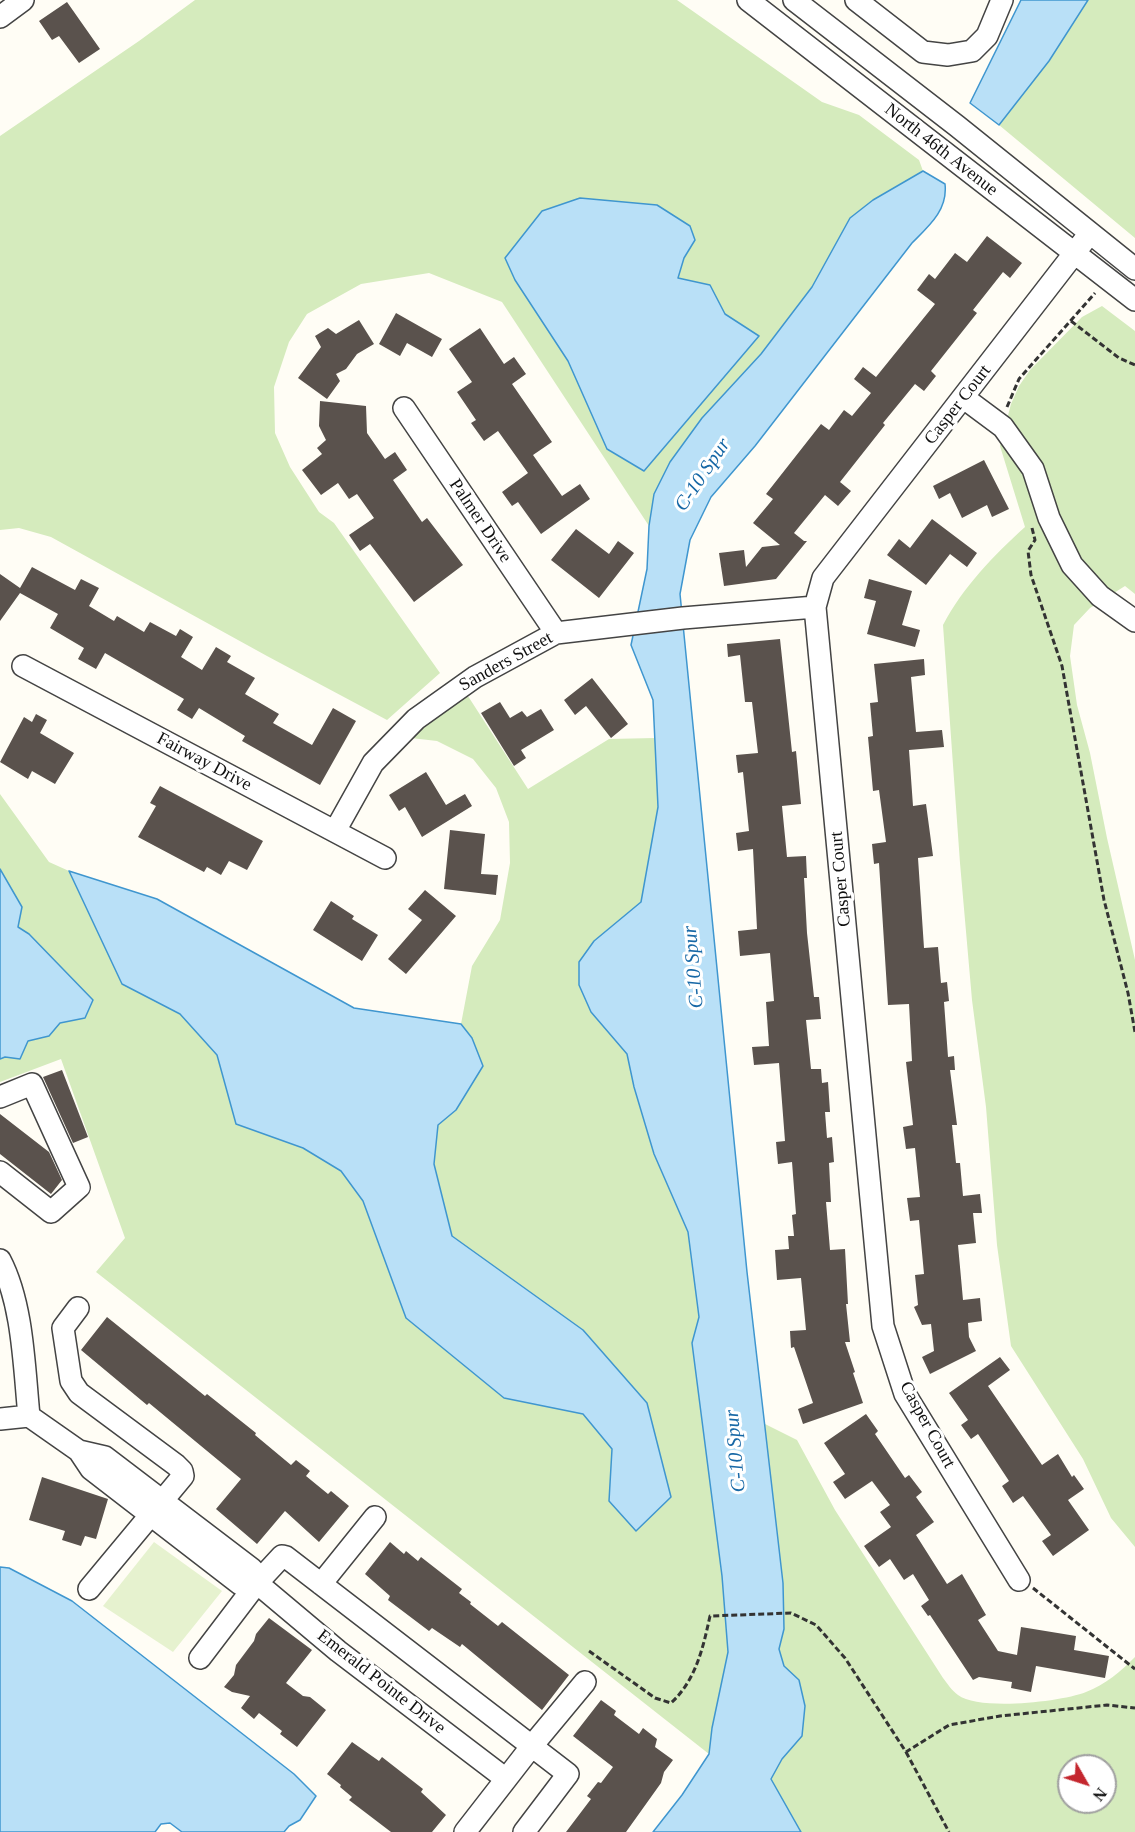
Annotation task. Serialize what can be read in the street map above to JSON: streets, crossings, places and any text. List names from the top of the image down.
{
  "streets": {
    "street": [
      "North 46th Avenue",
      "Casper Court",
      "Palmer Drive",
      "Sanders Street",
      "Fairway Drive",
      "Emerald Pointe Drive"
    ]
  },
  "crossings": [
    ["North 46th Avenue", "Casper Court"],
    ["Casper Court", "Sanders Street"],
    ["Palmer Drive", "Sanders Street"],
    ["Sanders Street", "Fairway Drive"]
  ],
  "water": ["C-10 Spur"],
  "north": "bottom right"
}
